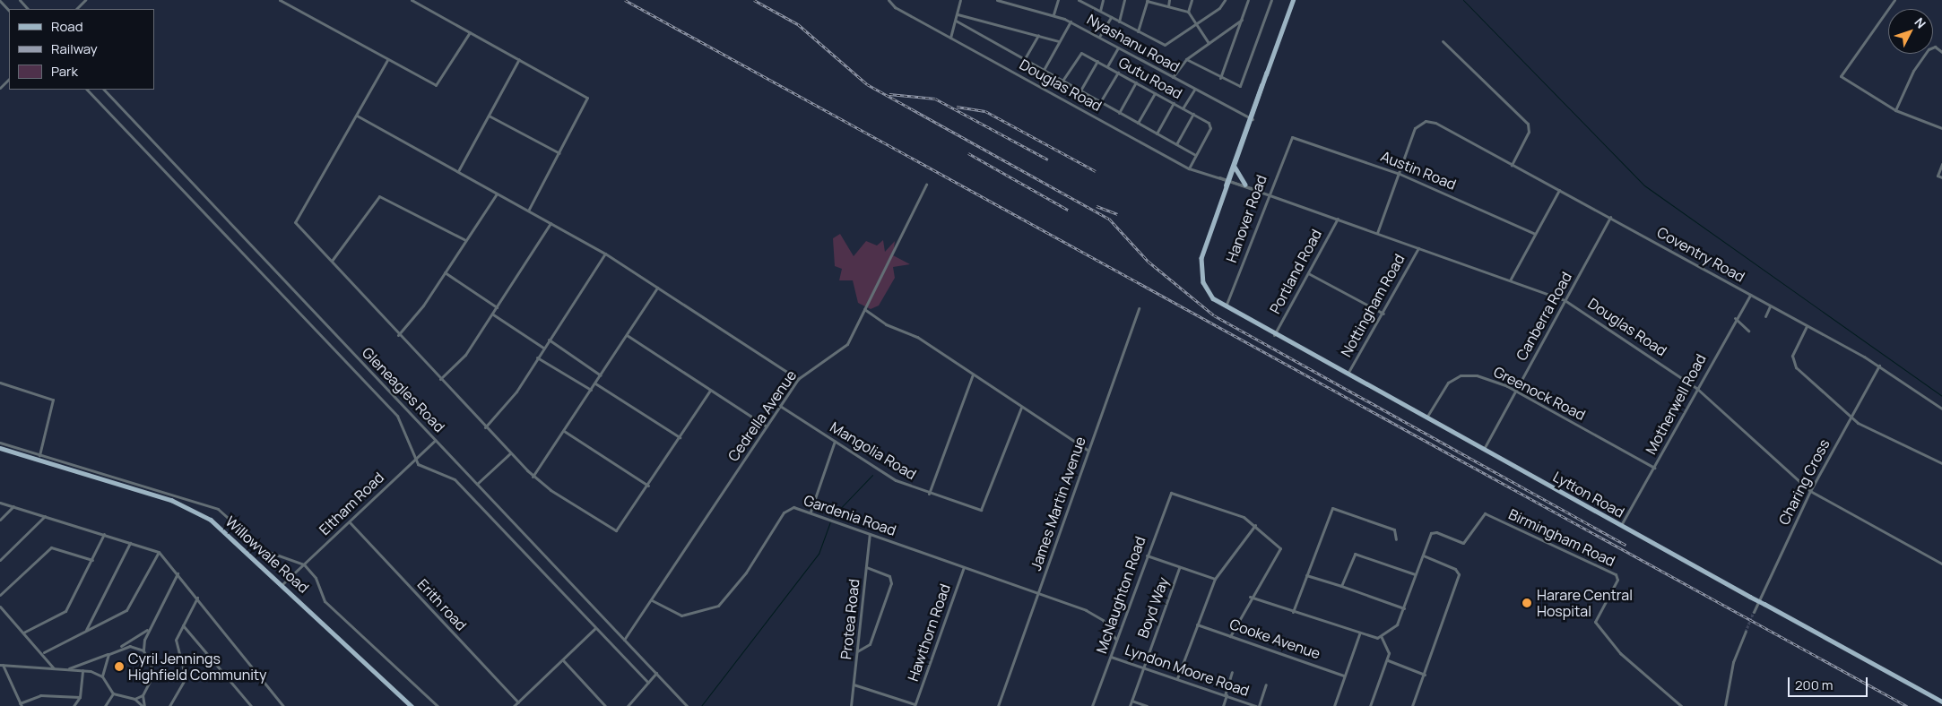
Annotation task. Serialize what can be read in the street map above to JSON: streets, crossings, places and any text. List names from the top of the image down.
{
  "streets": {
    "main road": ["Lytton Road", "Willowvale Road"],
    "street": [
      "Nyashanu Road",
      "Gutu Road",
      "Douglas Road",
      "Austin Road",
      "Hanover Road",
      "Coventry Road",
      "Portland Road",
      "Nottingham Road",
      "Canberra Road",
      "Gleneagles Road",
      "Greenock Road",
      "Motherwell Road",
      "Cedrella Avenue",
      "Mangolia Road",
      "Charing Cross",
      "Eltham Road",
      "James Martin Avenue",
      "Gardenia Road",
      "Birmingham Road",
      "McNaughton Road",
      "Erith road",
      "Boyd Way",
      "Protea Road",
      "Hawthorn Road",
      "Cooke Avenue",
      "Lyndon Moore Road"
    ]
  },
  "crossings": [
    ["Douglas Road", "Hanover Road"],
    ["Douglas Road", "Portland Road"],
    ["Douglas Road", "Nottingham Road"],
    ["Douglas Road", "Canberra Road"],
    ["Douglas Road", "Motherwell Road"],
    ["Douglas Road", "Charing Cross"],
    ["Douglas Road", "Lytton Road"],
    ["Austin Road", "Hanover Road"],
    ["Austin Road", "Coventry Road"],
    ["Hanover Road", "Lytton Road"],
    ["Coventry Road", "Canberra Road"],
    ["Coventry Road", "Motherwell Road"],
    ["Coventry Road", "Charing Cross"],
    ["Portland Road", "Lytton Road"],
    ["Nottingham Road", "Lytton Road"],
    ["Canberra Road", "Greenock Road"],
    ["Canberra Road", "Lytton Road"],
    ["Gleneagles Road", "Cedrella Avenue"],
    ["Gleneagles Road", "Eltham Road"],
    ["Greenock Road", "Motherwell Road"],
    ["Greenock Road", "Lytton Road"],
    ["Motherwell Road", "Lytton Road"],
    ["Cedrella Avenue", "Mangolia Road"],
    ["Cedrella Avenue", "Gardenia Road"],
    ["Eltham Road", "Willowvale Road"],
    ["Eltham Road", "Erith road"],
    ["James Martin Avenue", "Gardenia Road"],
    ["Gardenia Road", "McNaughton Road"],
    ["Gardenia Road", "Protea Road"],
    ["Gardenia Road", "Hawthorn Road"],
    ["McNaughton Road", "Lyndon Moore Road"],
    ["Boyd Way", "Lyndon Moore Road"]
  ],
  "places": ["Harare Central Hospital", "Cyril Jennings Highfield Community"],
  "legend": ["Road", "Railway", "Park"],
  "scale_bar": "200 m",
  "north": "top right"
}
